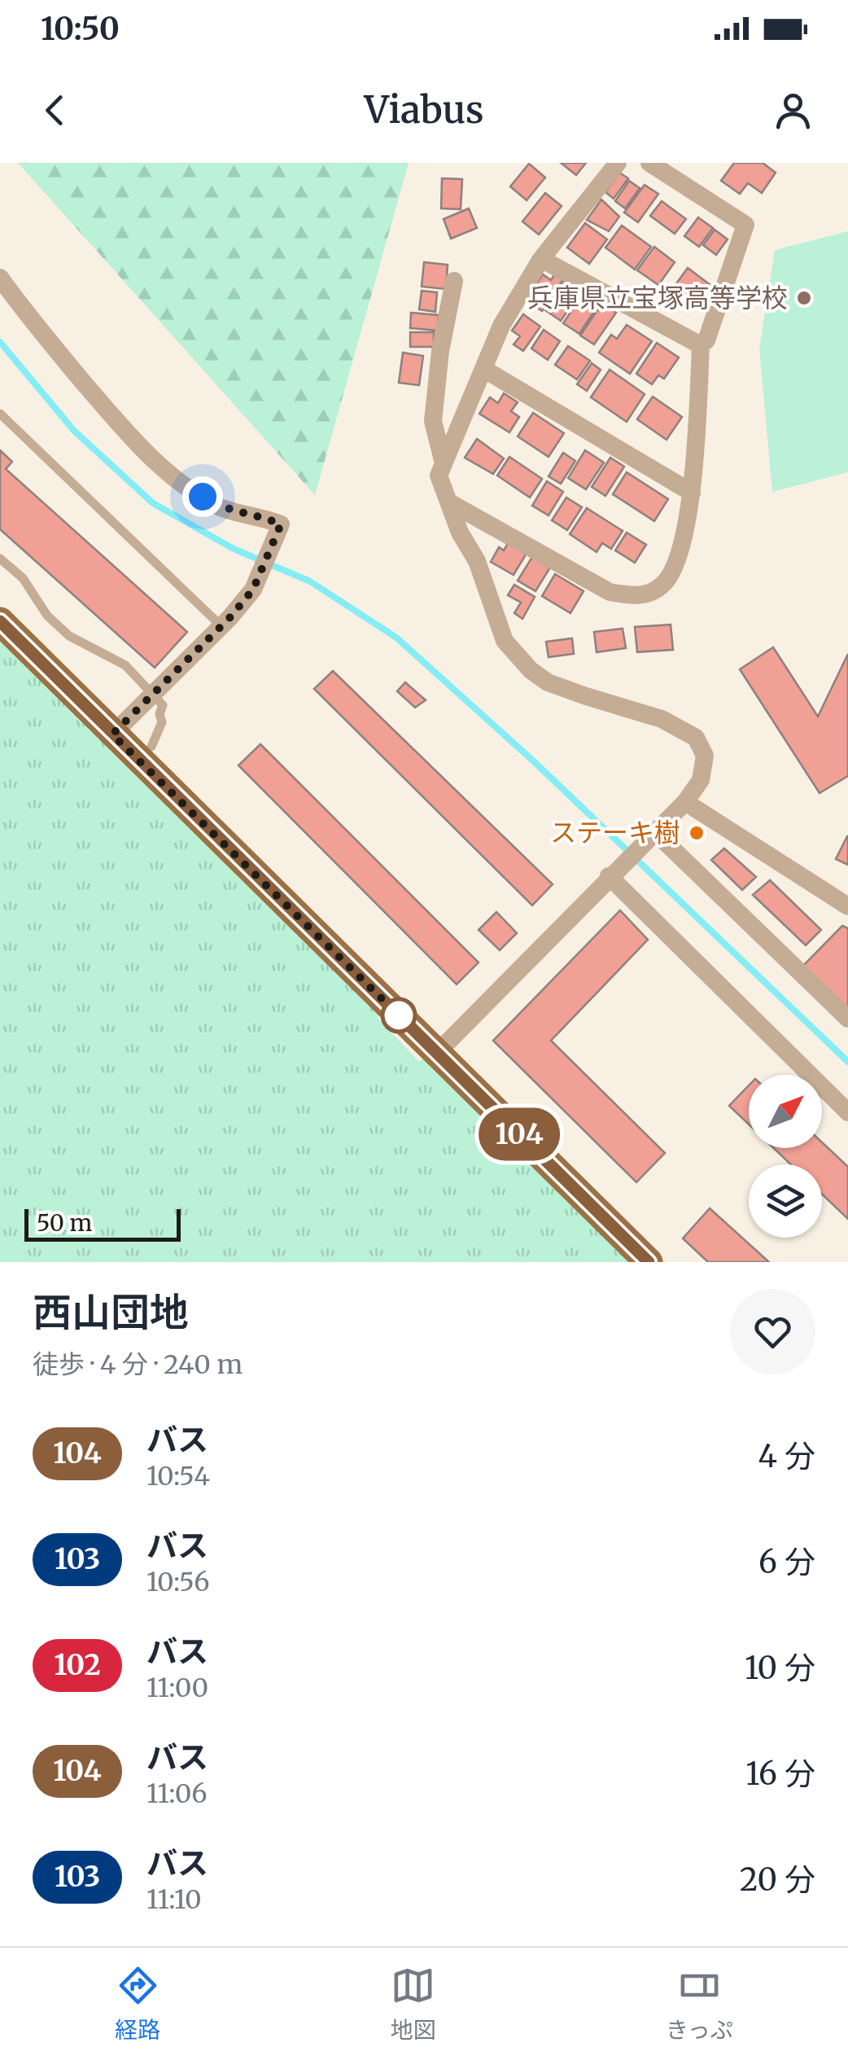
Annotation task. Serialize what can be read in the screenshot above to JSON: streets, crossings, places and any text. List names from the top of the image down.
{
  "places": ["兵庫県立宝塚高等学校", "ステーキ樹"],
  "lines": ["bus line 104"],
  "scale_bar": "50 m",
  "north": "top right",
  "page": {
    "status": "10:50",
    "header": "Viabus",
    "on_map": "104",
    "scale": "50 m",
    "heading": ["西山団地", "徒歩 · 4 分 · 240 m"],
    "list": [
      {
        "mark": "104",
        "name": "バス",
        "note": "10:54",
        "value": "4 分"
      },
      {
        "mark": "103",
        "name": "バス",
        "note": "10:56",
        "value": "6 分"
      },
      {
        "mark": "102",
        "name": "バス",
        "note": "11:00",
        "value": "10 分"
      },
      {
        "mark": "104",
        "name": "バス",
        "note": "11:06",
        "value": "16 分"
      },
      {
        "mark": "103",
        "name": "バス",
        "note": "11:10",
        "value": "20 分"
      }
    ],
    "tabs": ["経路", "地図", "きっぷ"]
  }
}
